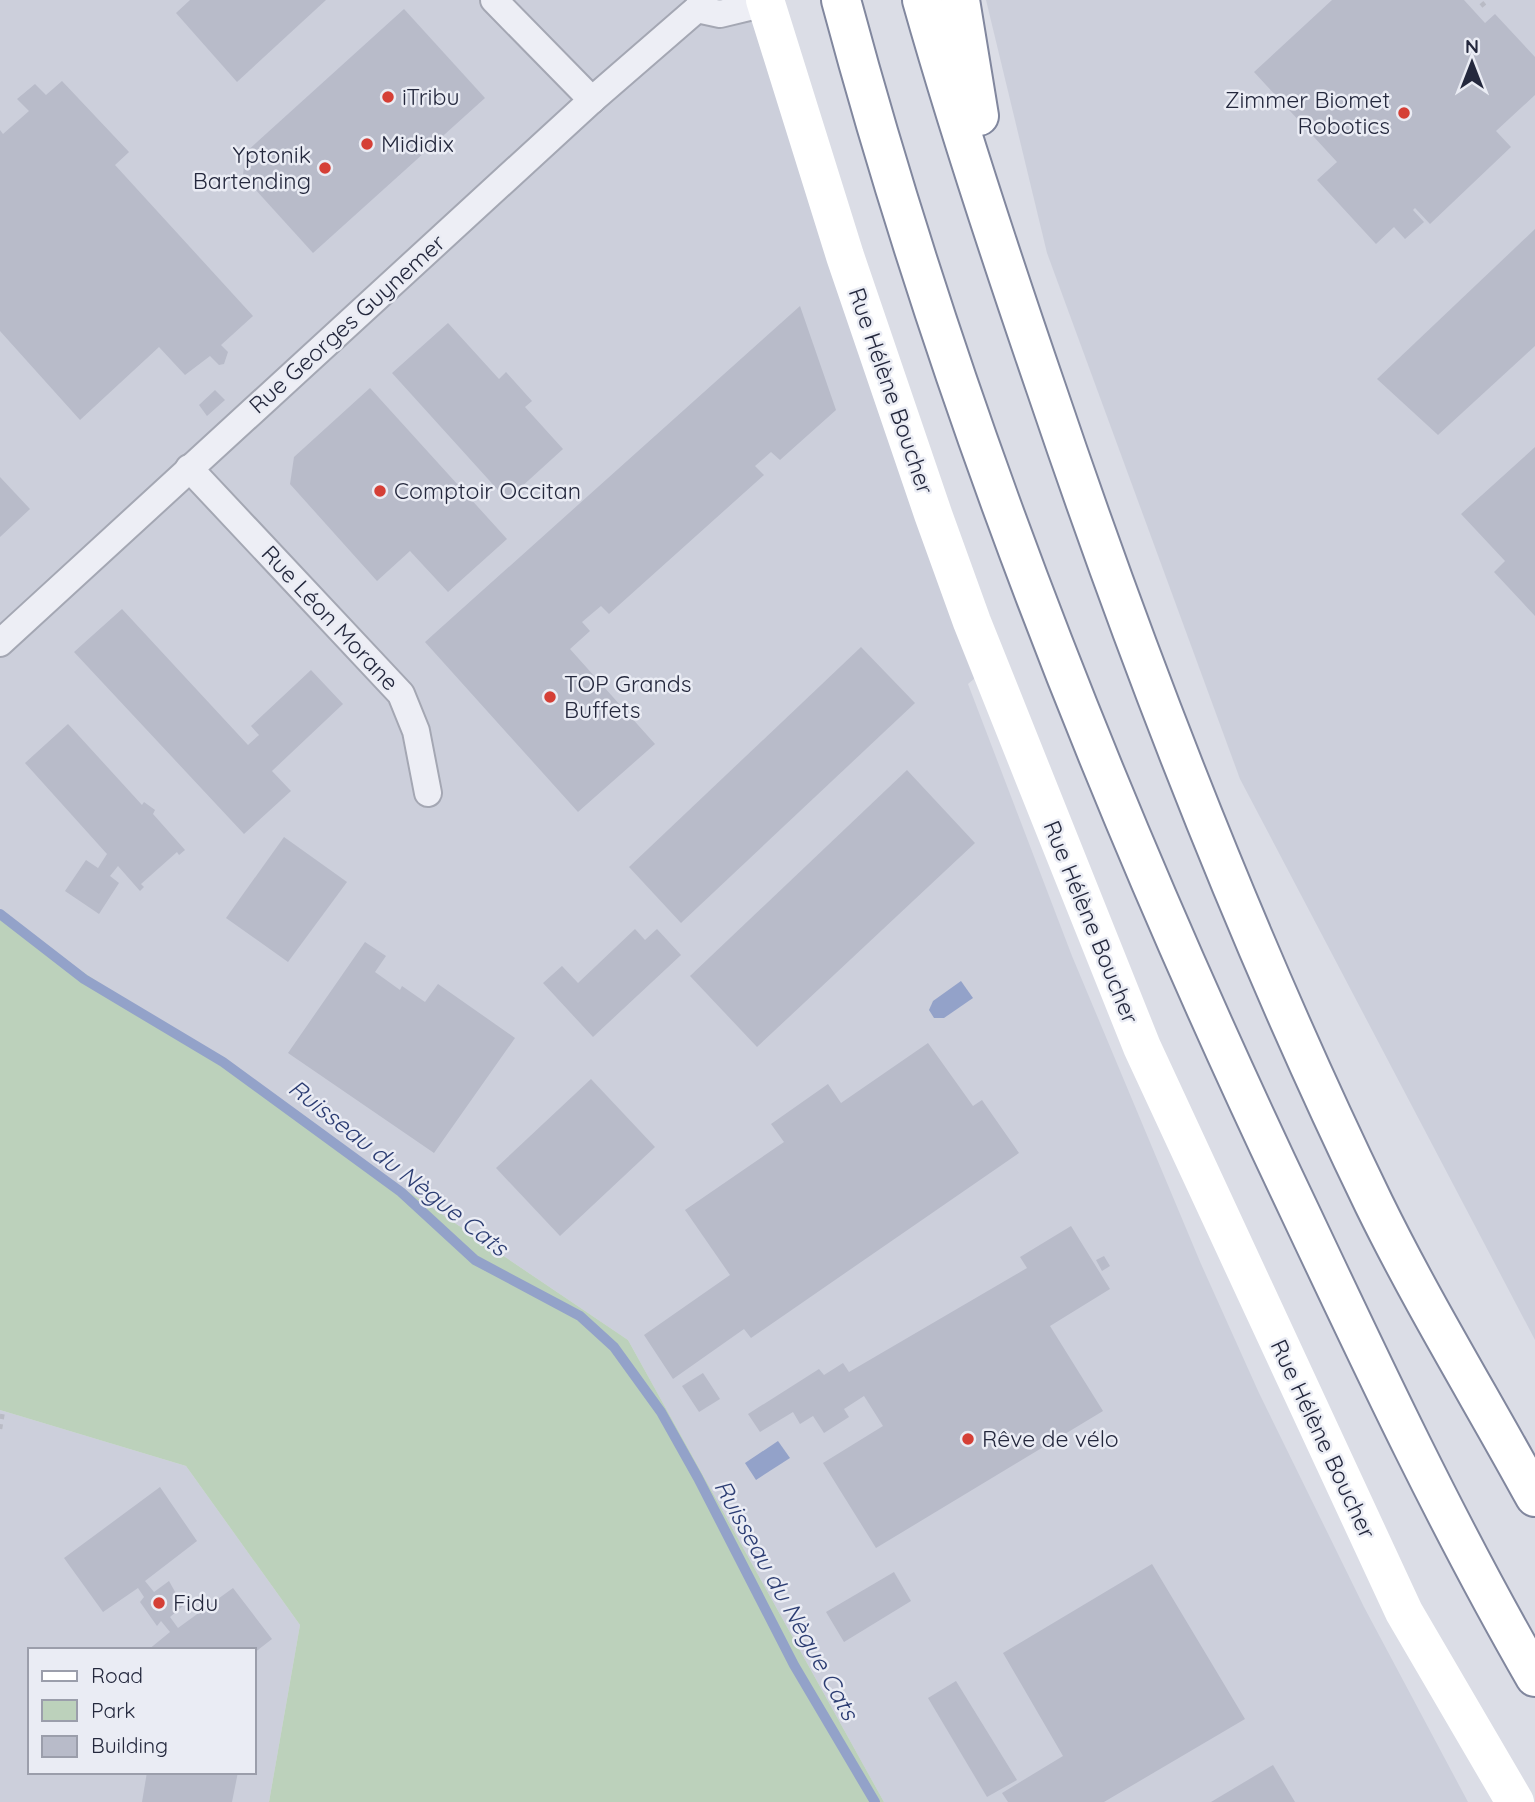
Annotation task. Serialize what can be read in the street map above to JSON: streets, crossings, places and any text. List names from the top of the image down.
{
  "streets": {
    "main road": ["Rue Hélène Boucher"],
    "street": ["Rue Georges Guynemer", "Rue Léon Morane"]
  },
  "crossings": [
    ["Rue Georges Guynemer", "Rue Hélène Boucher"],
    ["Rue Georges Guynemer", "Rue Léon Morane"]
  ],
  "water": ["Ruisseau du Nègue Cats"],
  "places": [
    "iTribu",
    "Zimmer Biomet Robotics",
    "Mididix",
    "Yptonik Bartending",
    "Comptoir Occitan",
    "TOP Grands Buffets",
    "Rêve de vélo",
    "Fidu"
  ],
  "legend": ["Road", "Park", "Building"],
  "north": "top"
}
